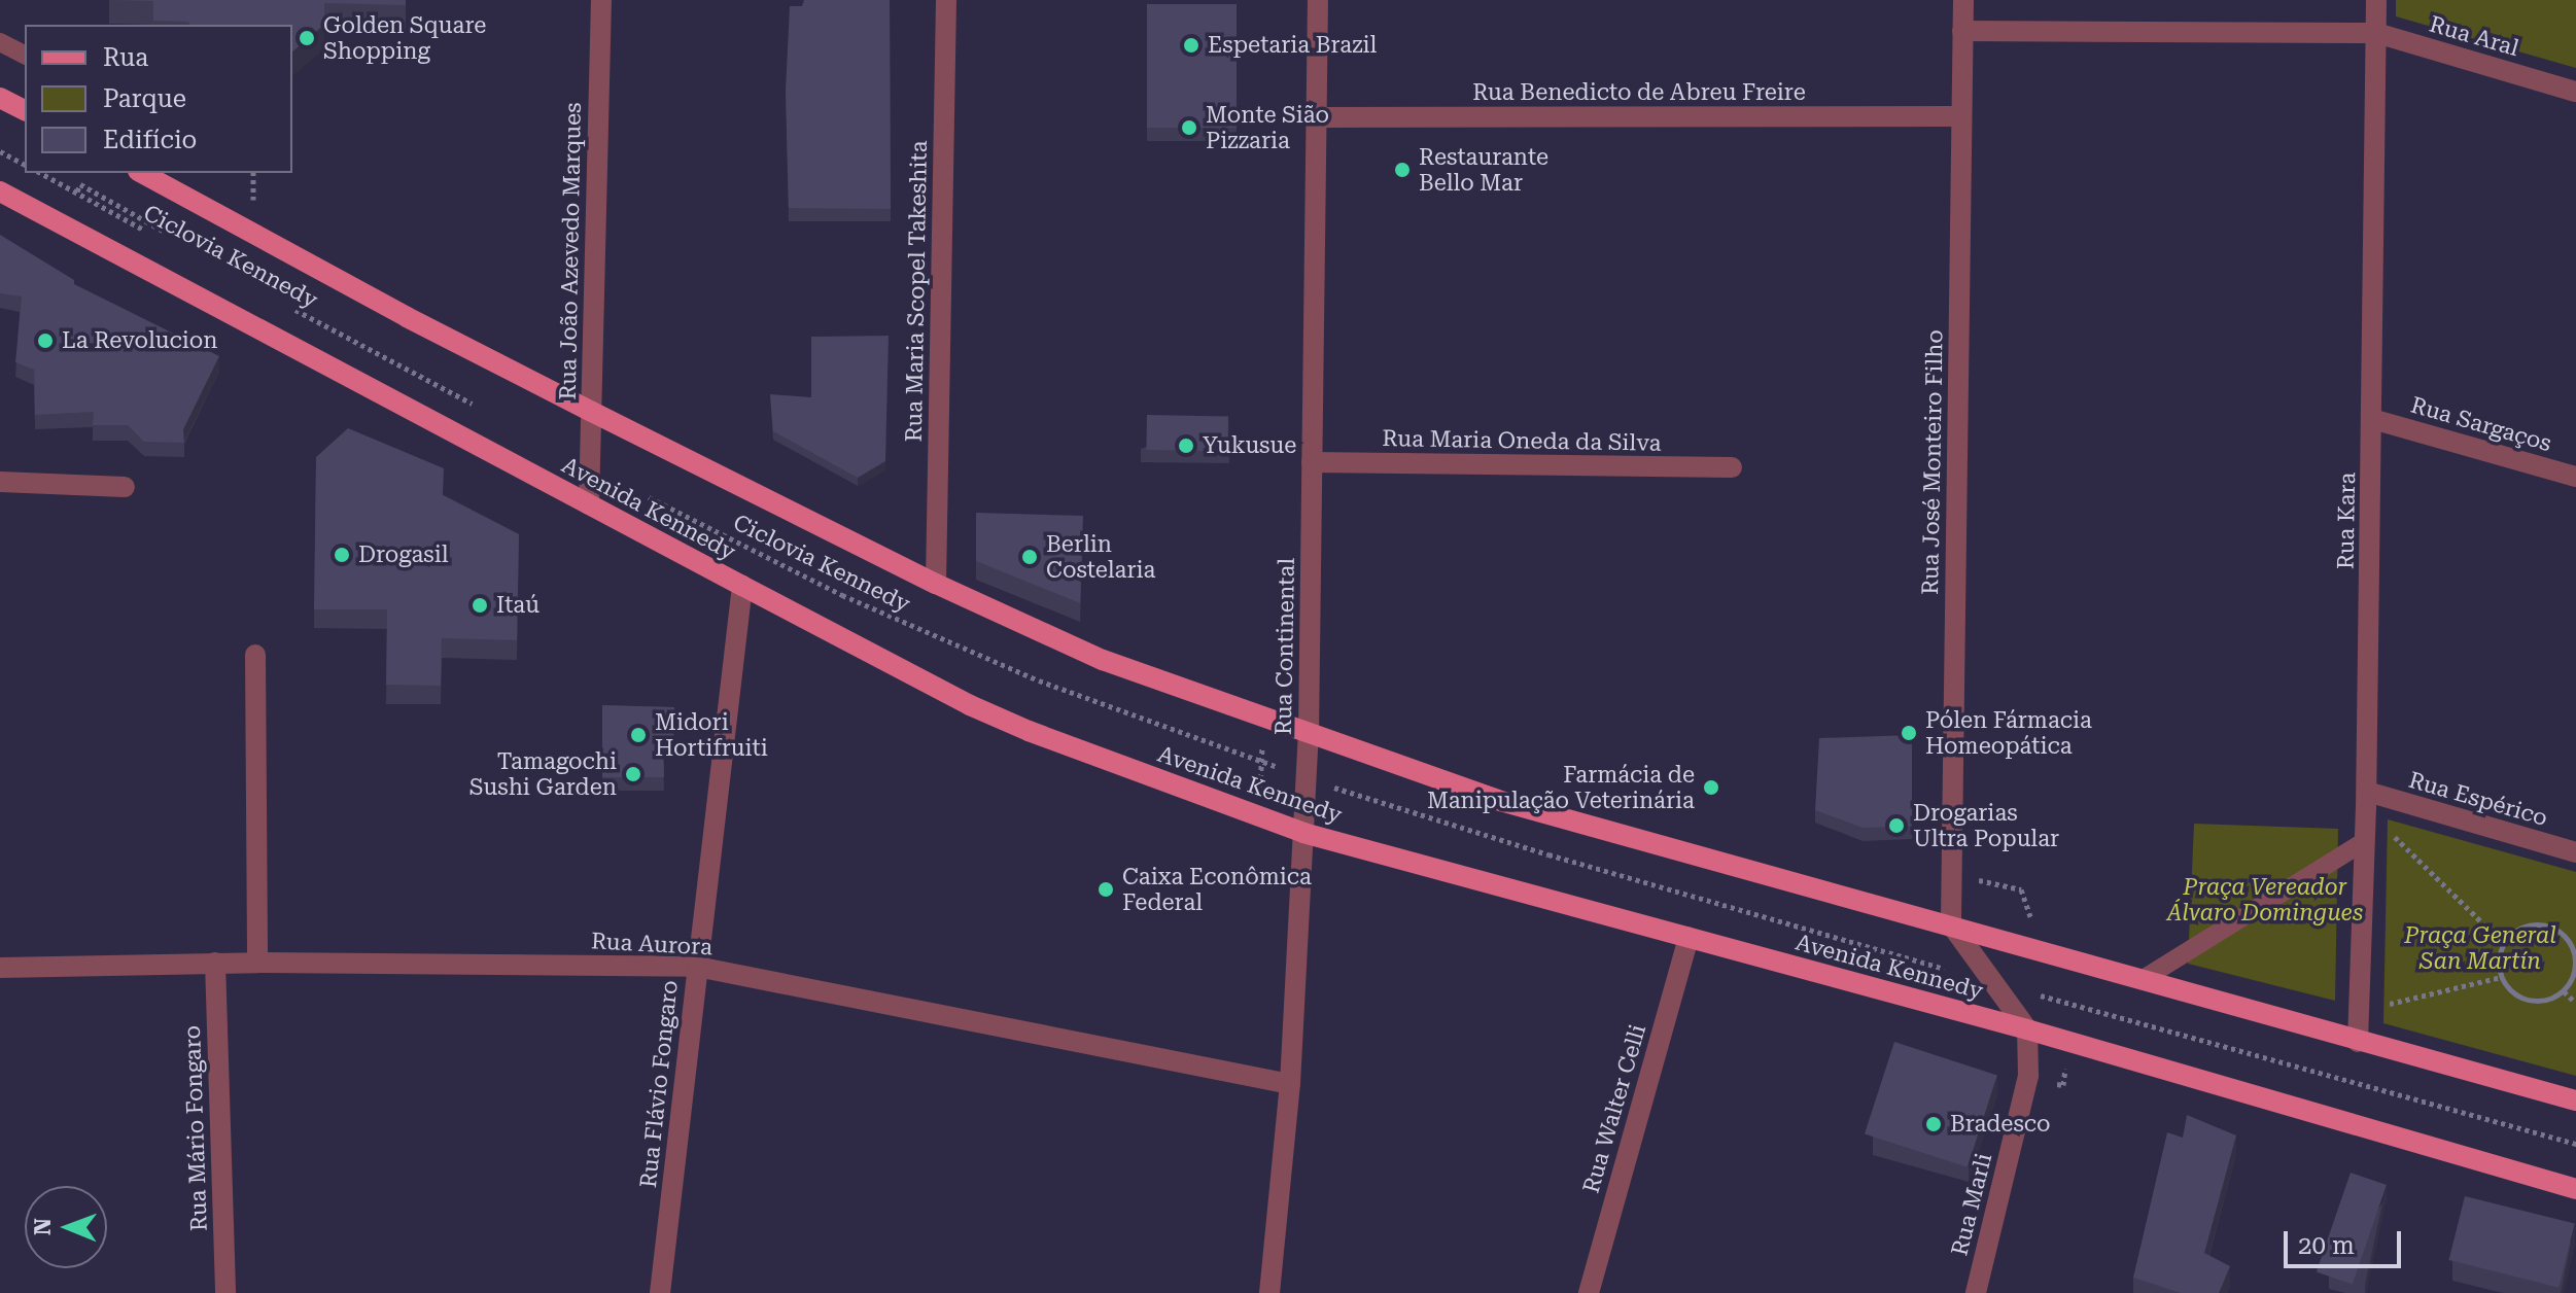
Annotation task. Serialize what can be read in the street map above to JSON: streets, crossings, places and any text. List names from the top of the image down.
{
  "streets": {
    "main road": ["Avenida Kennedy"],
    "street": [
      "Rua Aral",
      "Rua Benedicto de Abreu Freire",
      "Rua João Azevedo Marques",
      "Rua Maria Scopel Takeshita",
      "Rua Sargaços",
      "Rua Maria Oneda da Silva",
      "Rua José Monteiro Filho",
      "Rua Kara",
      "Rua Continental",
      "Rua Espérico",
      "Rua Aurora",
      "Rua Flávio Fongaro",
      "Rua Walter Celli",
      "Rua Mário Fongaro",
      "Rua Marli"
    ],
    "path": ["Ciclovia Kennedy"]
  },
  "crossings": [
    ["Rua Aral", "Rua José Monteiro Filho"],
    ["Rua Aral", "Rua Kara"],
    ["Rua Benedicto de Abreu Freire", "Rua José Monteiro Filho"],
    ["Rua Benedicto de Abreu Freire", "Rua Continental"],
    ["Rua João Azevedo Marques", "Avenida Kennedy"],
    ["Ciclovia Kennedy", "Rua Continental"],
    ["Rua Sargaços", "Rua Kara"],
    ["Rua Maria Oneda da Silva", "Rua Continental"],
    ["Avenida Kennedy", "Rua Continental"],
    ["Avenida Kennedy", "Rua Flávio Fongaro"],
    ["Avenida Kennedy", "Rua Walter Celli"],
    ["Avenida Kennedy", "Rua Marli"],
    ["Rua Kara", "Rua Espérico"],
    ["Rua Continental", "Rua Aurora"],
    ["Rua Aurora", "Rua Flávio Fongaro"],
    ["Rua Aurora", "Rua Mário Fongaro"]
  ],
  "parks": ["Praça Vereador Álvaro Domingues", "Praça General San Martín"],
  "places": [
    "Golden Square Shopping",
    "Espetaria Brazil",
    "Monte Sião Pizzaria",
    "Restaurante Bello Mar",
    "La Revolucion",
    "Yukusue",
    "Drogasil",
    "Berlin Costelaria",
    "Itaú",
    "Pólen Fármacia Homeopática",
    "Midori Hortifruiti",
    "Tamagochi Sushi Garden",
    "Farmácia de Manipulação Veterinária",
    "Drogarias Ultra Popular",
    "Caixa Econômica Federal",
    "Bradesco"
  ],
  "legend": ["Rua", "Parque", "Edifício"],
  "scale_bar": "20 m",
  "north": "left"
}
